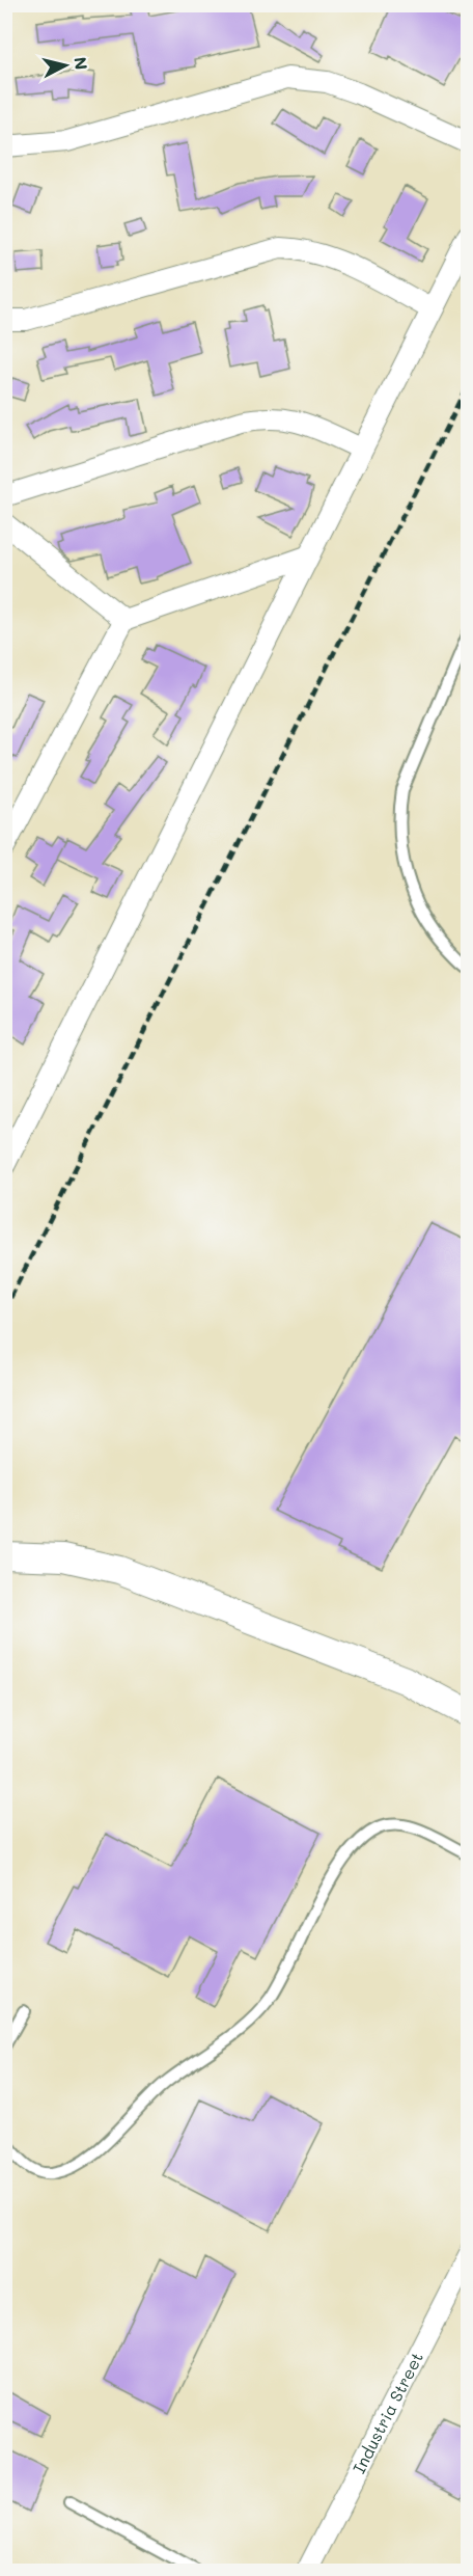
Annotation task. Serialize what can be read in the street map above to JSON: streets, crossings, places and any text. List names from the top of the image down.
{
  "streets": {
    "street": ["Industria Street"]
  },
  "north": "right"
}
